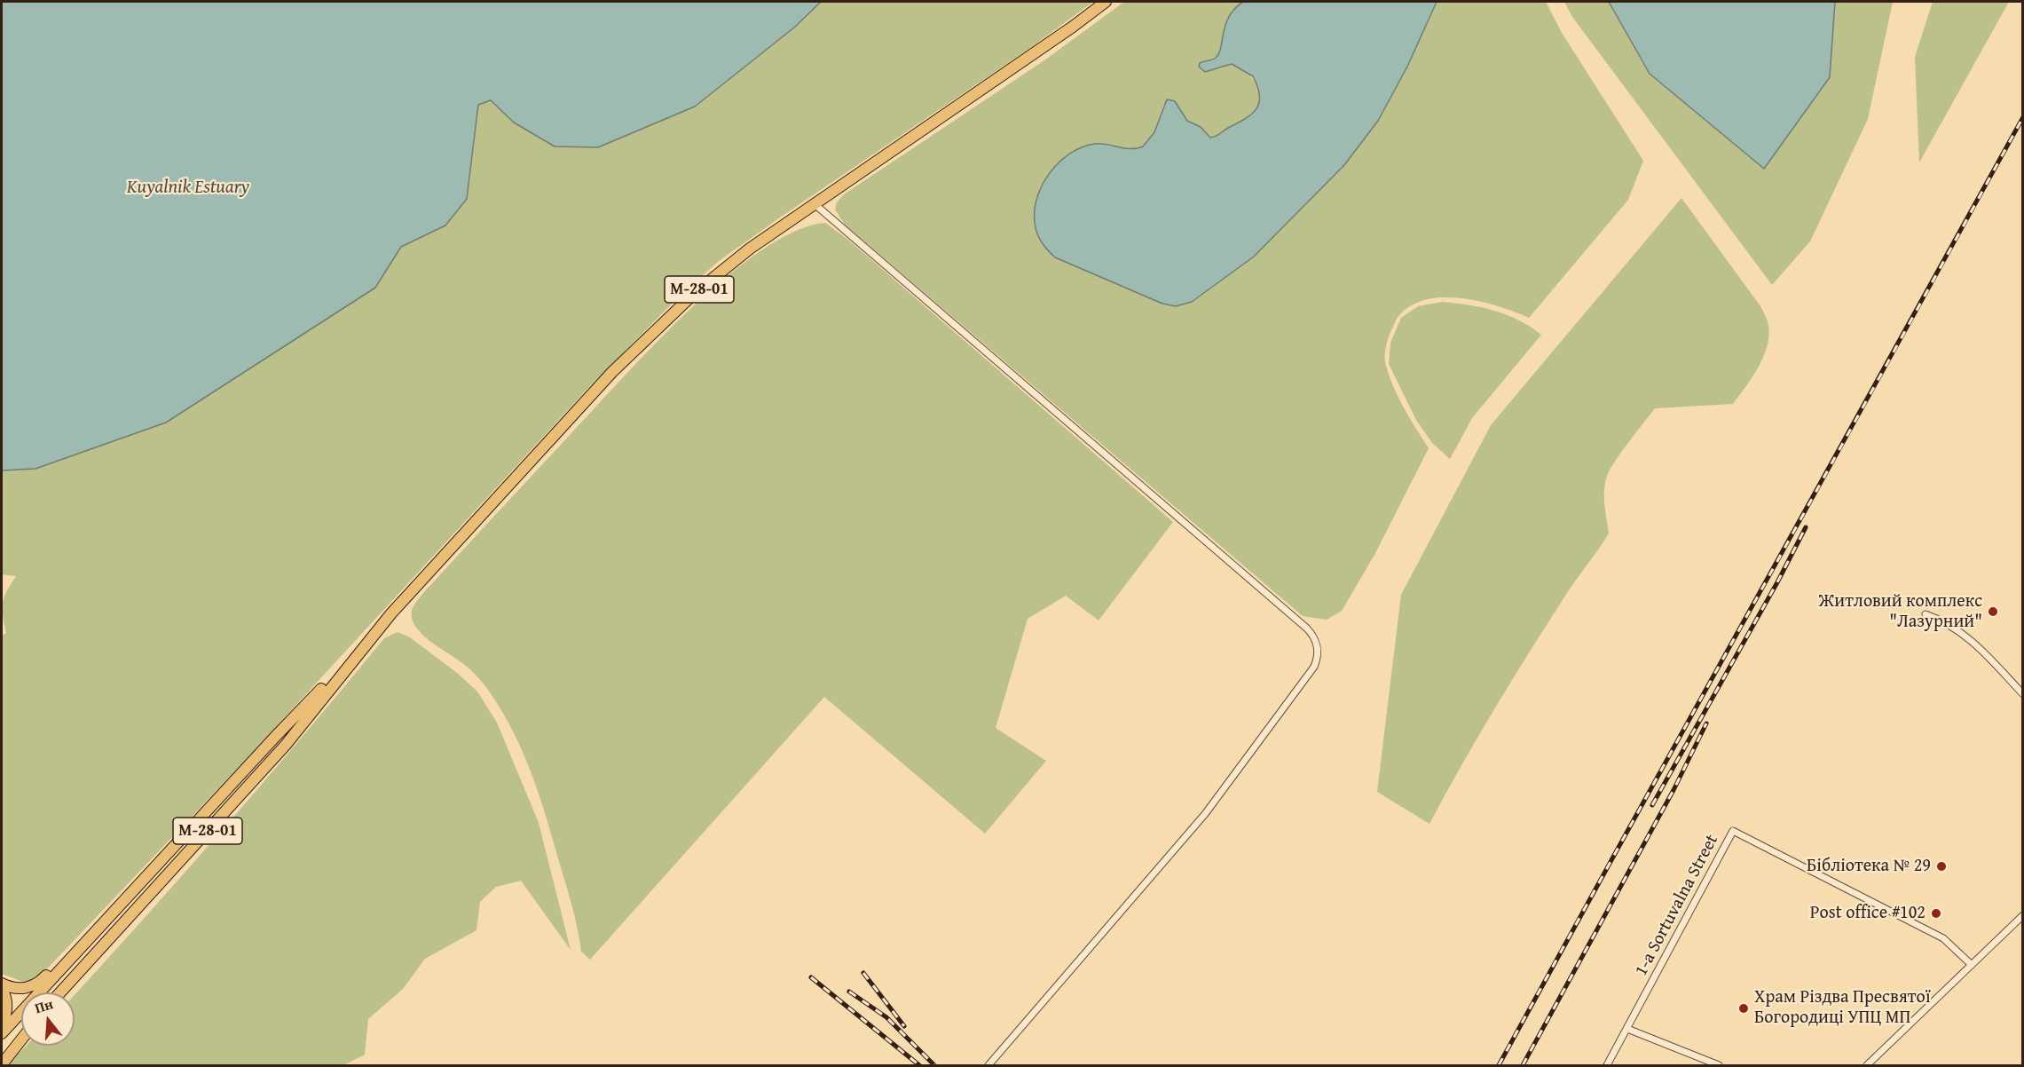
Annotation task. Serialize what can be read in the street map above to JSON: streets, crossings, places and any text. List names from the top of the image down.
{
  "streets": {
    "highway": ["М-28-01"],
    "street": ["1-a Sortuvalna Street"]
  },
  "water": ["Kuyalnik Estuary"],
  "places": [
    "Житловий комплекс \"Лазурний\"",
    "Бібліотека № 29",
    "Post office #102",
    "Храм Різдва Пресвятої Богородиці УПЦ МП"
  ],
  "north": "top"
}
